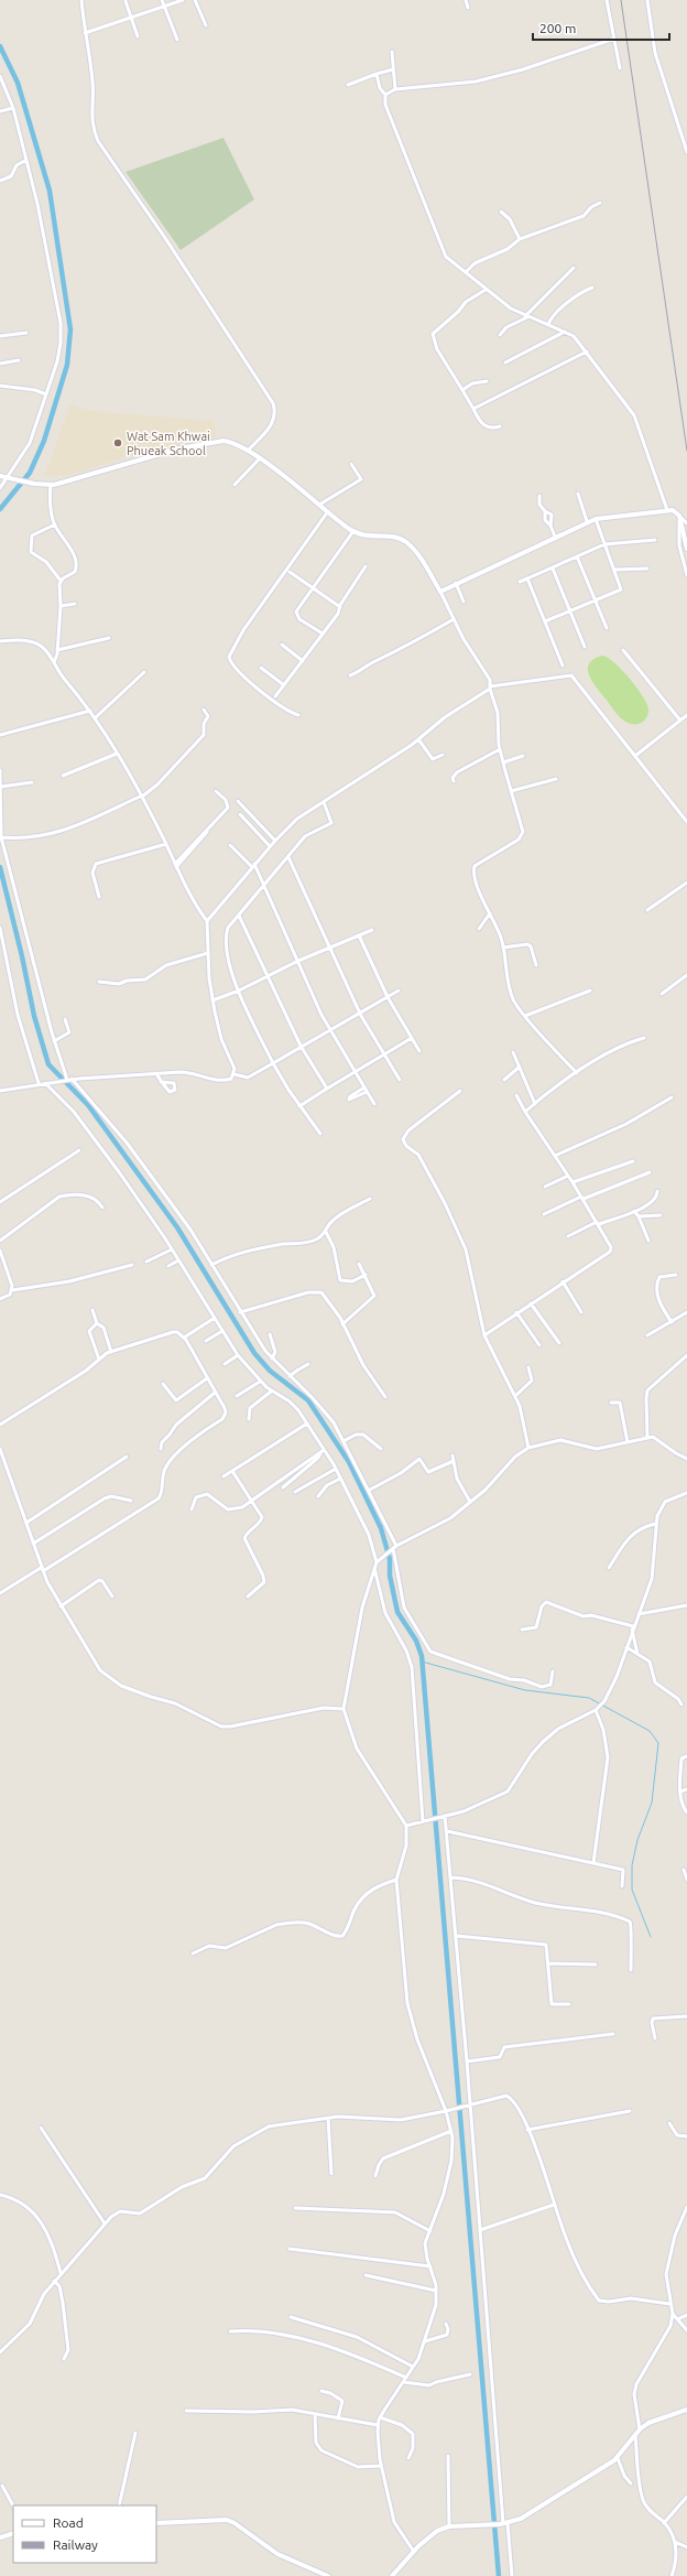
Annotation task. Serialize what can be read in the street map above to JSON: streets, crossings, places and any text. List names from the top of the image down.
{
  "places": ["Wat Sam Khwai Phueak School"],
  "legend": ["Road", "Railway"],
  "scale_bar": "200 m"
}
